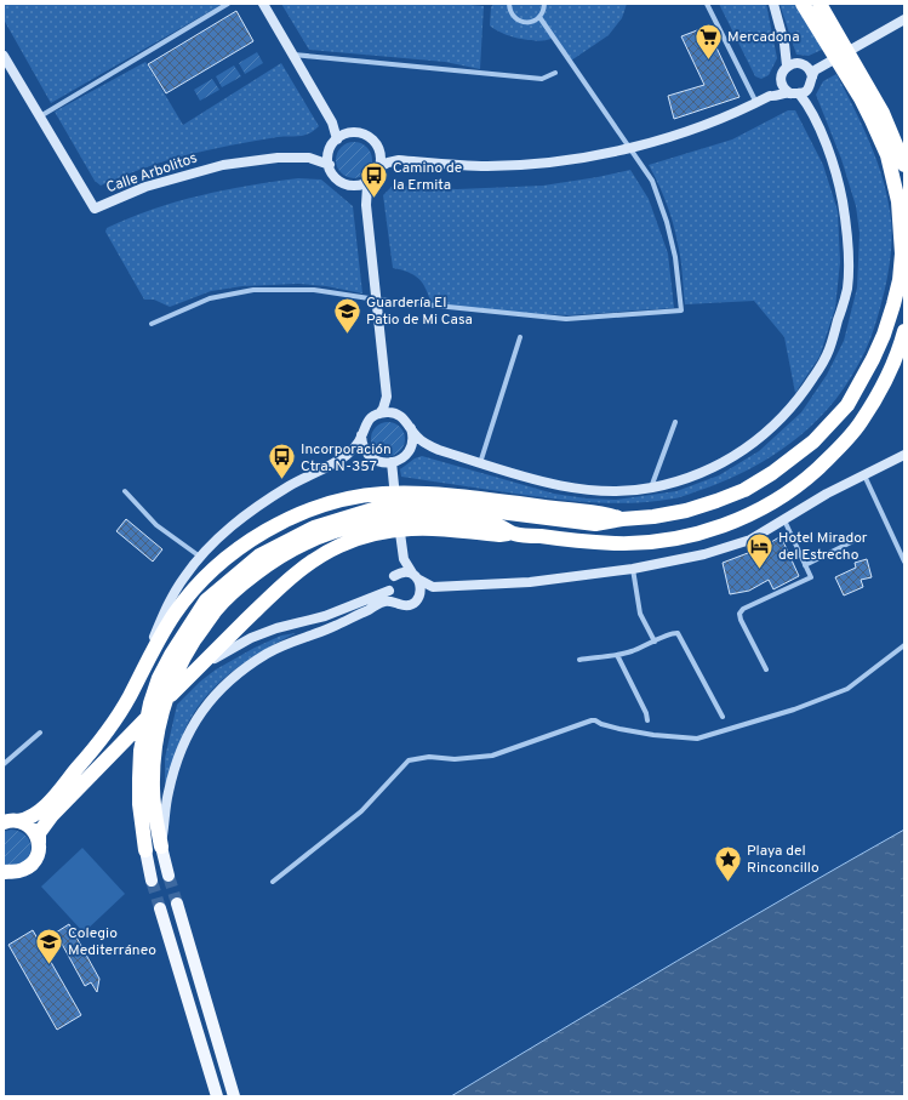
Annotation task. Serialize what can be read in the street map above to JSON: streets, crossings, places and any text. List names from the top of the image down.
{
  "streets": {
    "street": ["Calle Arbolitos"]
  },
  "places": {
    "supermarket": ["Mercadona"],
    "bus stop": ["Camino de la Ermita", "Incorporación Ctra. N-357"],
    "school or university": ["Guardería El Patio de Mi Casa", "Colegio Mediterráneo"],
    "hotel": ["Hotel Mirador del Estrecho"],
    "place": ["Playa del Rinconcillo"]
  }
}
